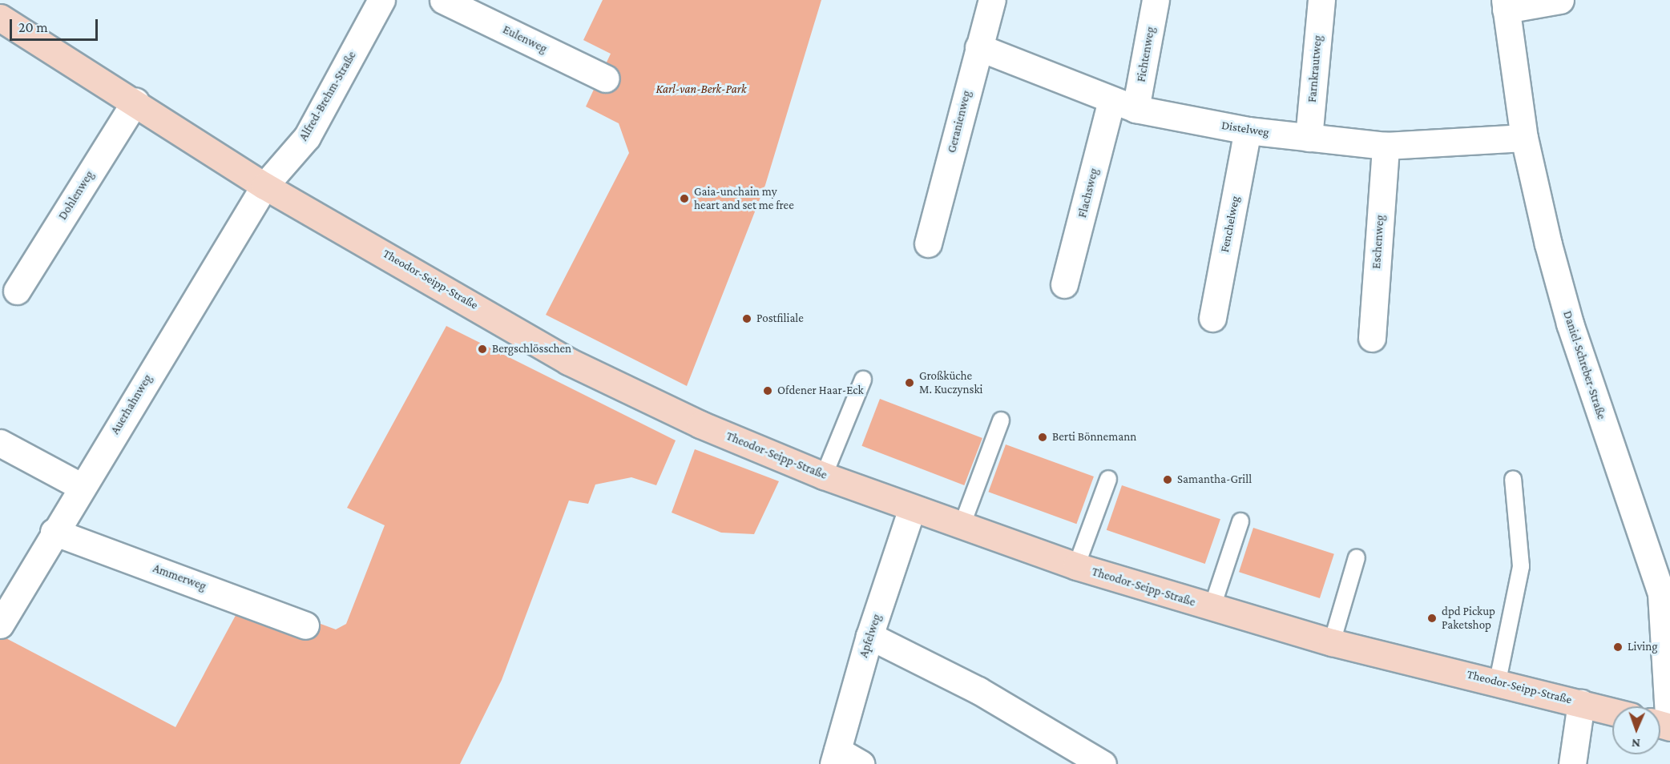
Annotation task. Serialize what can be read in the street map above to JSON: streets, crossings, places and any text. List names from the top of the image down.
{
  "streets": {
    "street": [
      "Eulenweg",
      "Fichtenweg",
      "Farnkrautweg",
      "Alfred-Brehm-Straße",
      "Geranienweg",
      "Distelweg",
      "Flachsweg",
      "Dohlenweg",
      "Fenchelweg",
      "Eschenweg",
      "Theodor-Seipp-Straße",
      "Daniel-Schreber-Straße",
      "Auerhahnweg",
      "Ammerweg",
      "Apfelweg"
    ]
  },
  "crossings": [
    ["Fichtenweg", "Distelweg"],
    ["Fichtenweg", "Flachsweg"],
    ["Farnkrautweg", "Distelweg"],
    ["Alfred-Brehm-Straße", "Theodor-Seipp-Straße"],
    ["Alfred-Brehm-Straße", "Auerhahnweg"],
    ["Geranienweg", "Distelweg"],
    ["Distelweg", "Flachsweg"],
    ["Distelweg", "Fenchelweg"],
    ["Distelweg", "Eschenweg"],
    ["Distelweg", "Daniel-Schreber-Straße"],
    ["Dohlenweg", "Theodor-Seipp-Straße"],
    ["Theodor-Seipp-Straße", "Auerhahnweg"],
    ["Theodor-Seipp-Straße", "Apfelweg"],
    ["Auerhahnweg", "Ammerweg"]
  ],
  "parks": ["Karl-van-Berk-Park"],
  "places": [
    "Gaia-unchain my heart and set me free",
    "Postfiliale",
    "Bergschlösschen",
    "Großküche M. Kuczynski",
    "Ofdener Haar-Eck",
    "Berti Bönnemann",
    "Samantha-Grill",
    "dpd Pickup Paketshop",
    "Living"
  ],
  "scale_bar": "20 m",
  "north": "bottom"
}
